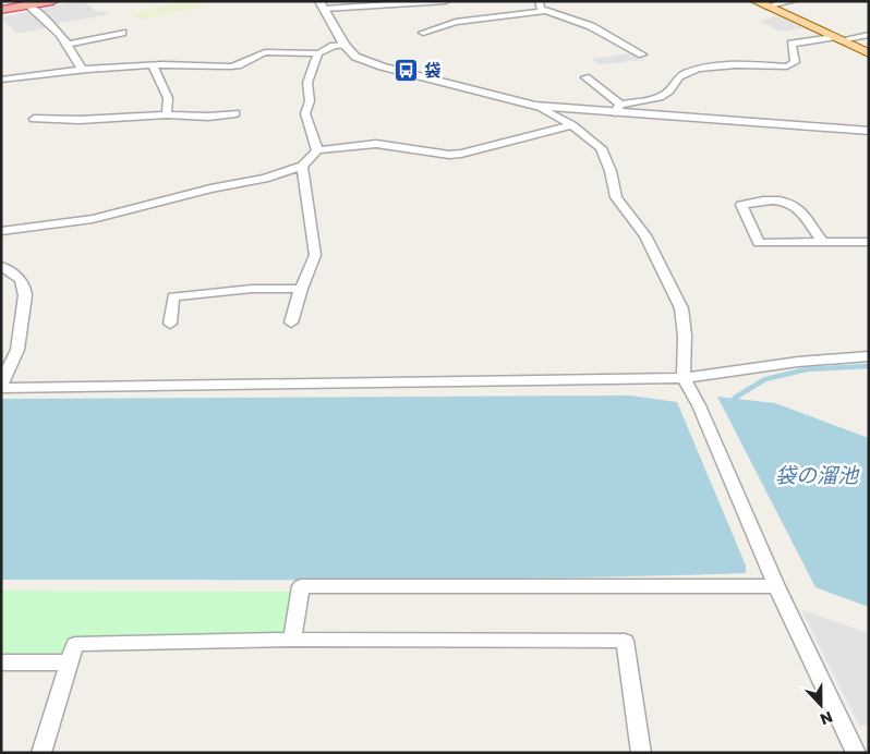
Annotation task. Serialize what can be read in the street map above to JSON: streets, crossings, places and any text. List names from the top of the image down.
{
  "water": ["袋の溜池"],
  "places": {
    "bus stop": ["袋"]
  },
  "north": "bottom"
}
